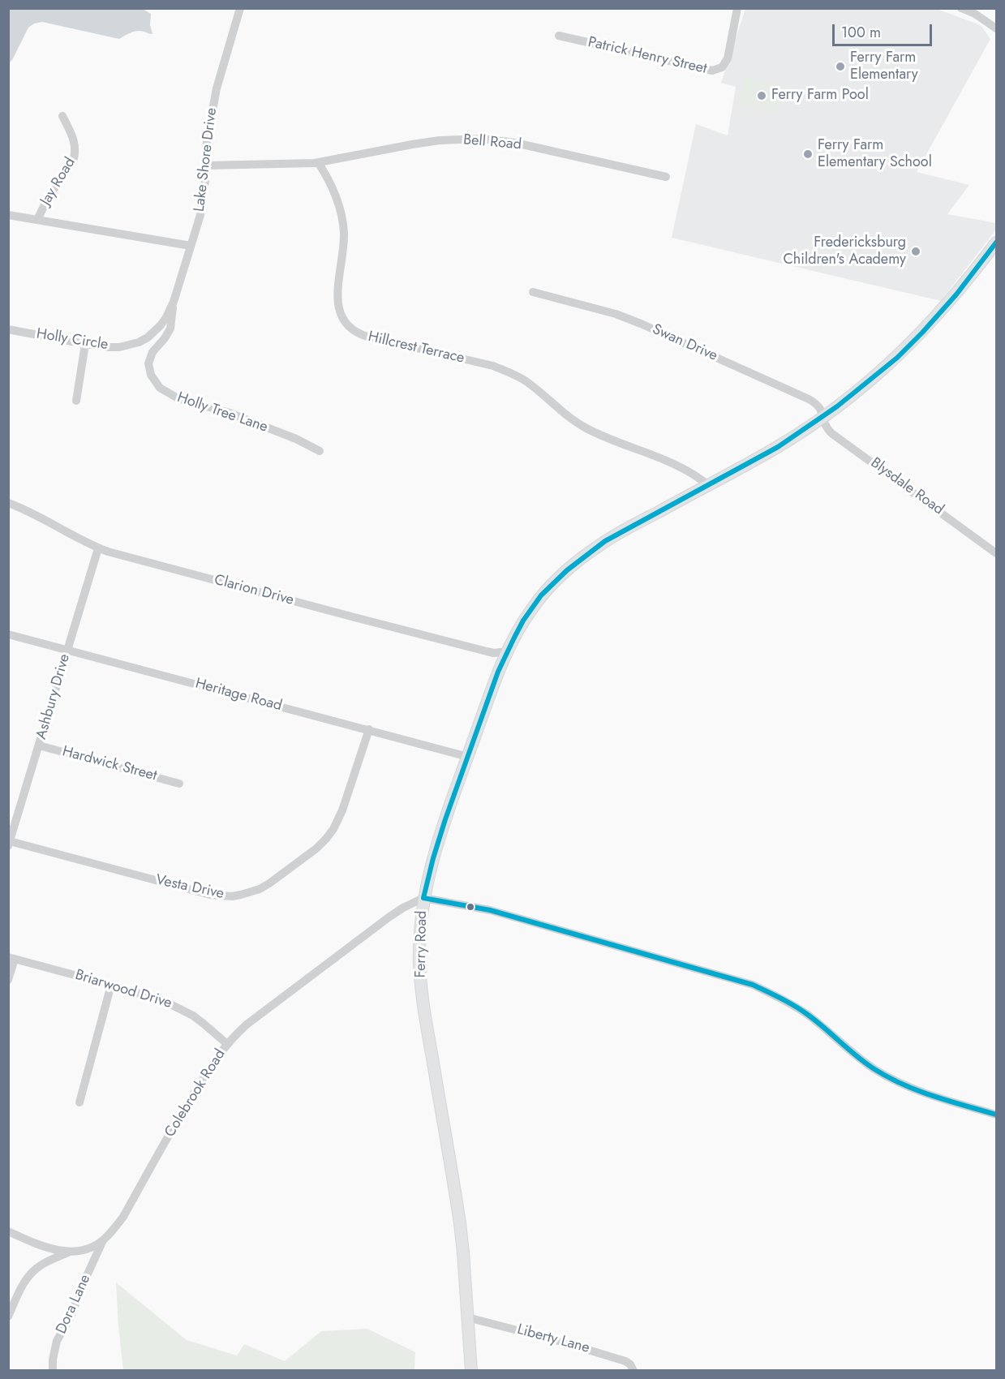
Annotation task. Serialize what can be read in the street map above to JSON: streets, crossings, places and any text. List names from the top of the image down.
{
  "streets": {
    "main road": ["Ferry Road"],
    "street": [
      "Patrick Henry Street",
      "Bell Road",
      "Lake Shore Drive",
      "Jay Road",
      "Holly Circle",
      "Swan Drive",
      "Hillcrest Terrace",
      "Holly Tree Lane",
      "Blysdale Road",
      "Clarion Drive",
      "Heritage Road",
      "Ashbury Drive",
      "Hardwick Street",
      "Vesta Drive",
      "Briarwood Drive",
      "Colebrook Road",
      "Dora Lane",
      "Liberty Lane"
    ]
  },
  "crossings": [
    ["Bell Road", "Hillcrest Terrace"],
    ["Lake Shore Drive", "Holly Circle"],
    ["Holly Circle", "Holly Tree Lane"],
    ["Swan Drive", "Blysdale Road"],
    ["Swan Drive", "Ferry Road"],
    ["Hillcrest Terrace", "Ferry Road"],
    ["Blysdale Road", "Ferry Road"],
    ["Clarion Drive", "Ashbury Drive"],
    ["Clarion Drive", "Ferry Road"],
    ["Heritage Road", "Ashbury Drive"],
    ["Heritage Road", "Vesta Drive"],
    ["Heritage Road", "Ferry Road"],
    ["Ashbury Drive", "Hardwick Street"],
    ["Ashbury Drive", "Vesta Drive"],
    ["Ferry Road", "Colebrook Road"],
    ["Ferry Road", "Liberty Lane"],
    ["Briarwood Drive", "Colebrook Road"],
    ["Colebrook Road", "Dora Lane"]
  ],
  "places": [
    "Ferry Farm Elementary",
    "Ferry Farm Pool",
    "Ferry Farm Elementary School",
    "Fredericksburg Children's Academy"
  ],
  "scale_bar": "100 m"
}
